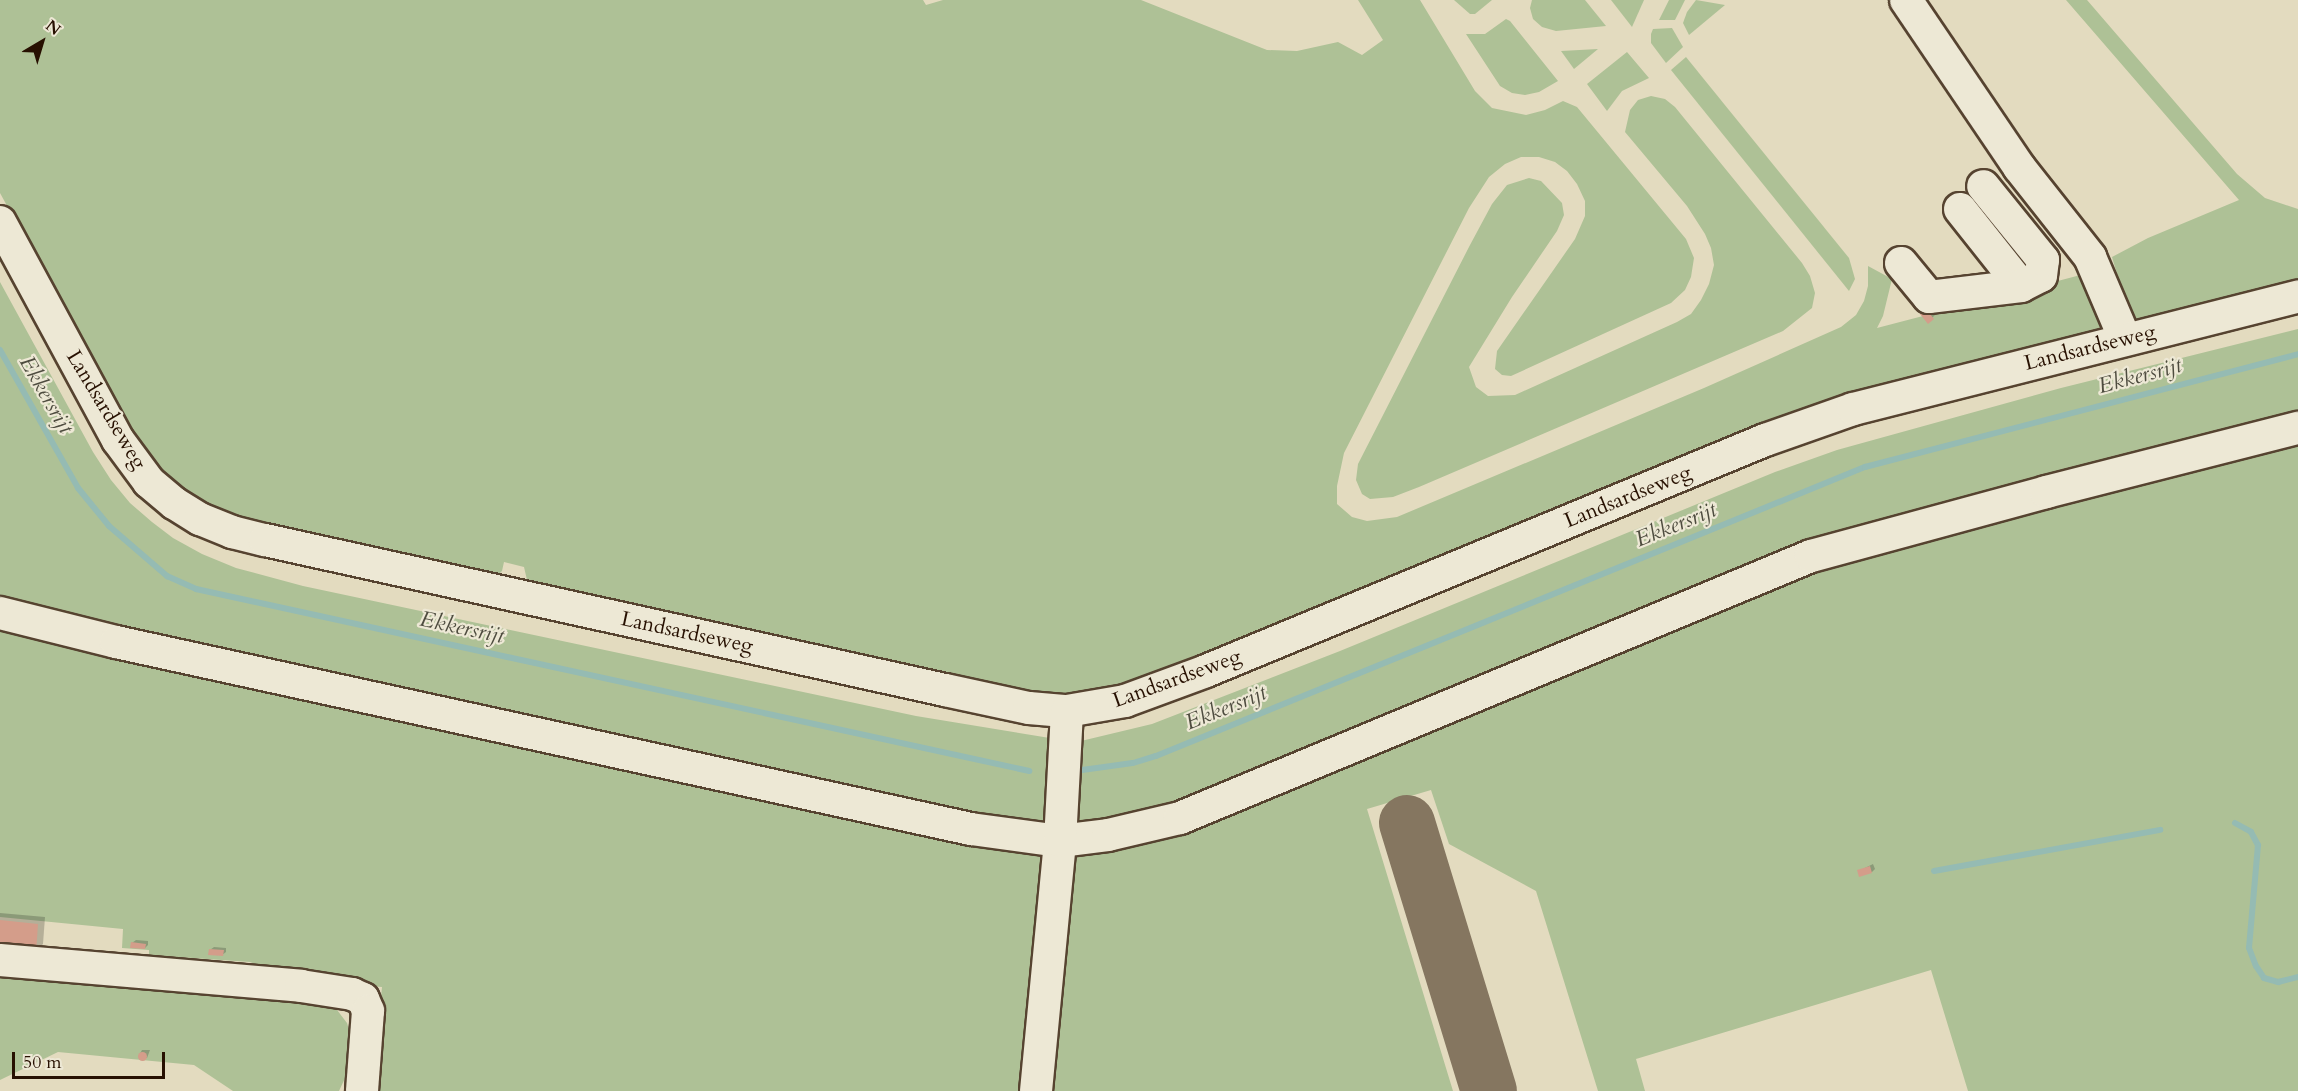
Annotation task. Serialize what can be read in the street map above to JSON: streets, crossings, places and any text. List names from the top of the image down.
{
  "streets": {
    "street": ["Landsardseweg"]
  },
  "water": ["Ekkersrijt"],
  "scale_bar": "50 m",
  "north": "top right"
}
